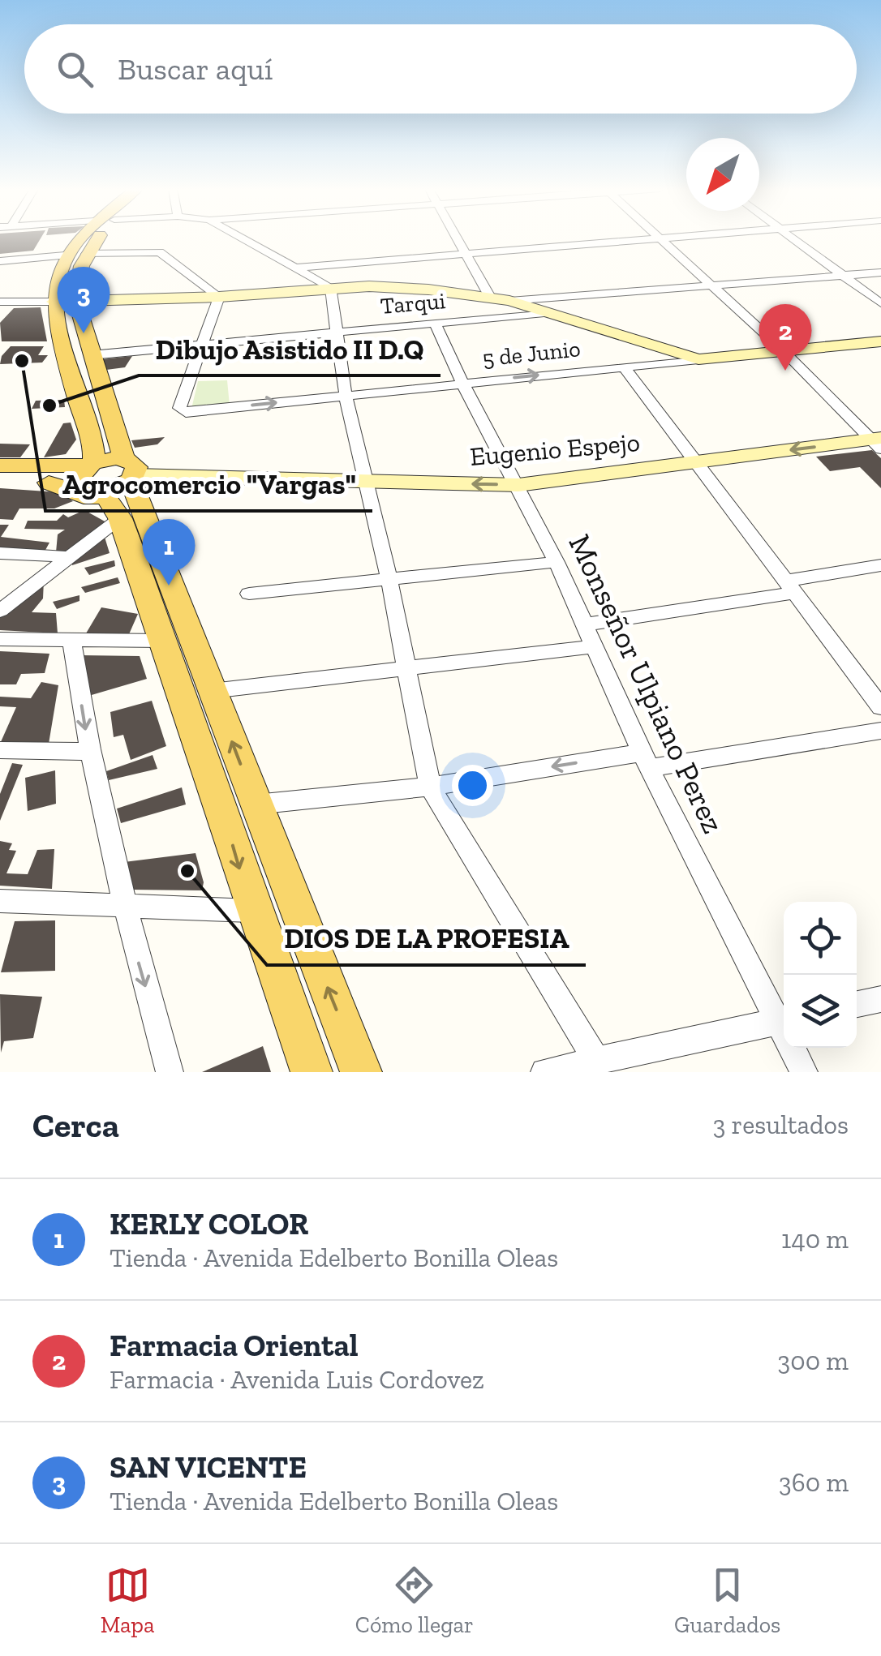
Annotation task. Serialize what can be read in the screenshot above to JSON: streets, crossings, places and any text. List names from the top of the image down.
{
  "streets": {
    "street": [
      "Tarqui",
      "5 de Junio",
      "Eugenio Espejo",
      "Monseñor Ulpiano Perez"
    ]
  },
  "crossings": [
    ["Tarqui", "5 de Junio"],
    ["Tarqui", "Monseñor Ulpiano Perez"],
    ["5 de Junio", "Monseñor Ulpiano Perez"],
    ["Eugenio Espejo", "Monseñor Ulpiano Perez"]
  ],
  "places": ["Agrocomercio \"Vargas\"", "Dibujo Asistido II D.Q", "DIOS DE LA PROFESIA"],
  "north": "bottom left",
  "page": {
    "search": "Buscar aquí",
    "pins": ["3", "2", "1"],
    "heading": ["Cerca", "3 resultados"],
    "list": [
      {
        "mark": "1",
        "name": "KERLY COLOR",
        "note": "Tienda · Avenida Edelberto Bonilla Oleas",
        "value": "140 m"
      },
      {
        "mark": "2",
        "name": "Farmacia Oriental",
        "note": "Farmacia · Avenida Luis Cordovez",
        "value": "300 m"
      },
      {
        "mark": "3",
        "name": "SAN VICENTE",
        "note": "Tienda · Avenida Edelberto Bonilla Oleas",
        "value": "360 m"
      }
    ],
    "nav": ["Mapa", "Cómo llegar", "Guardados"]
  }
}
